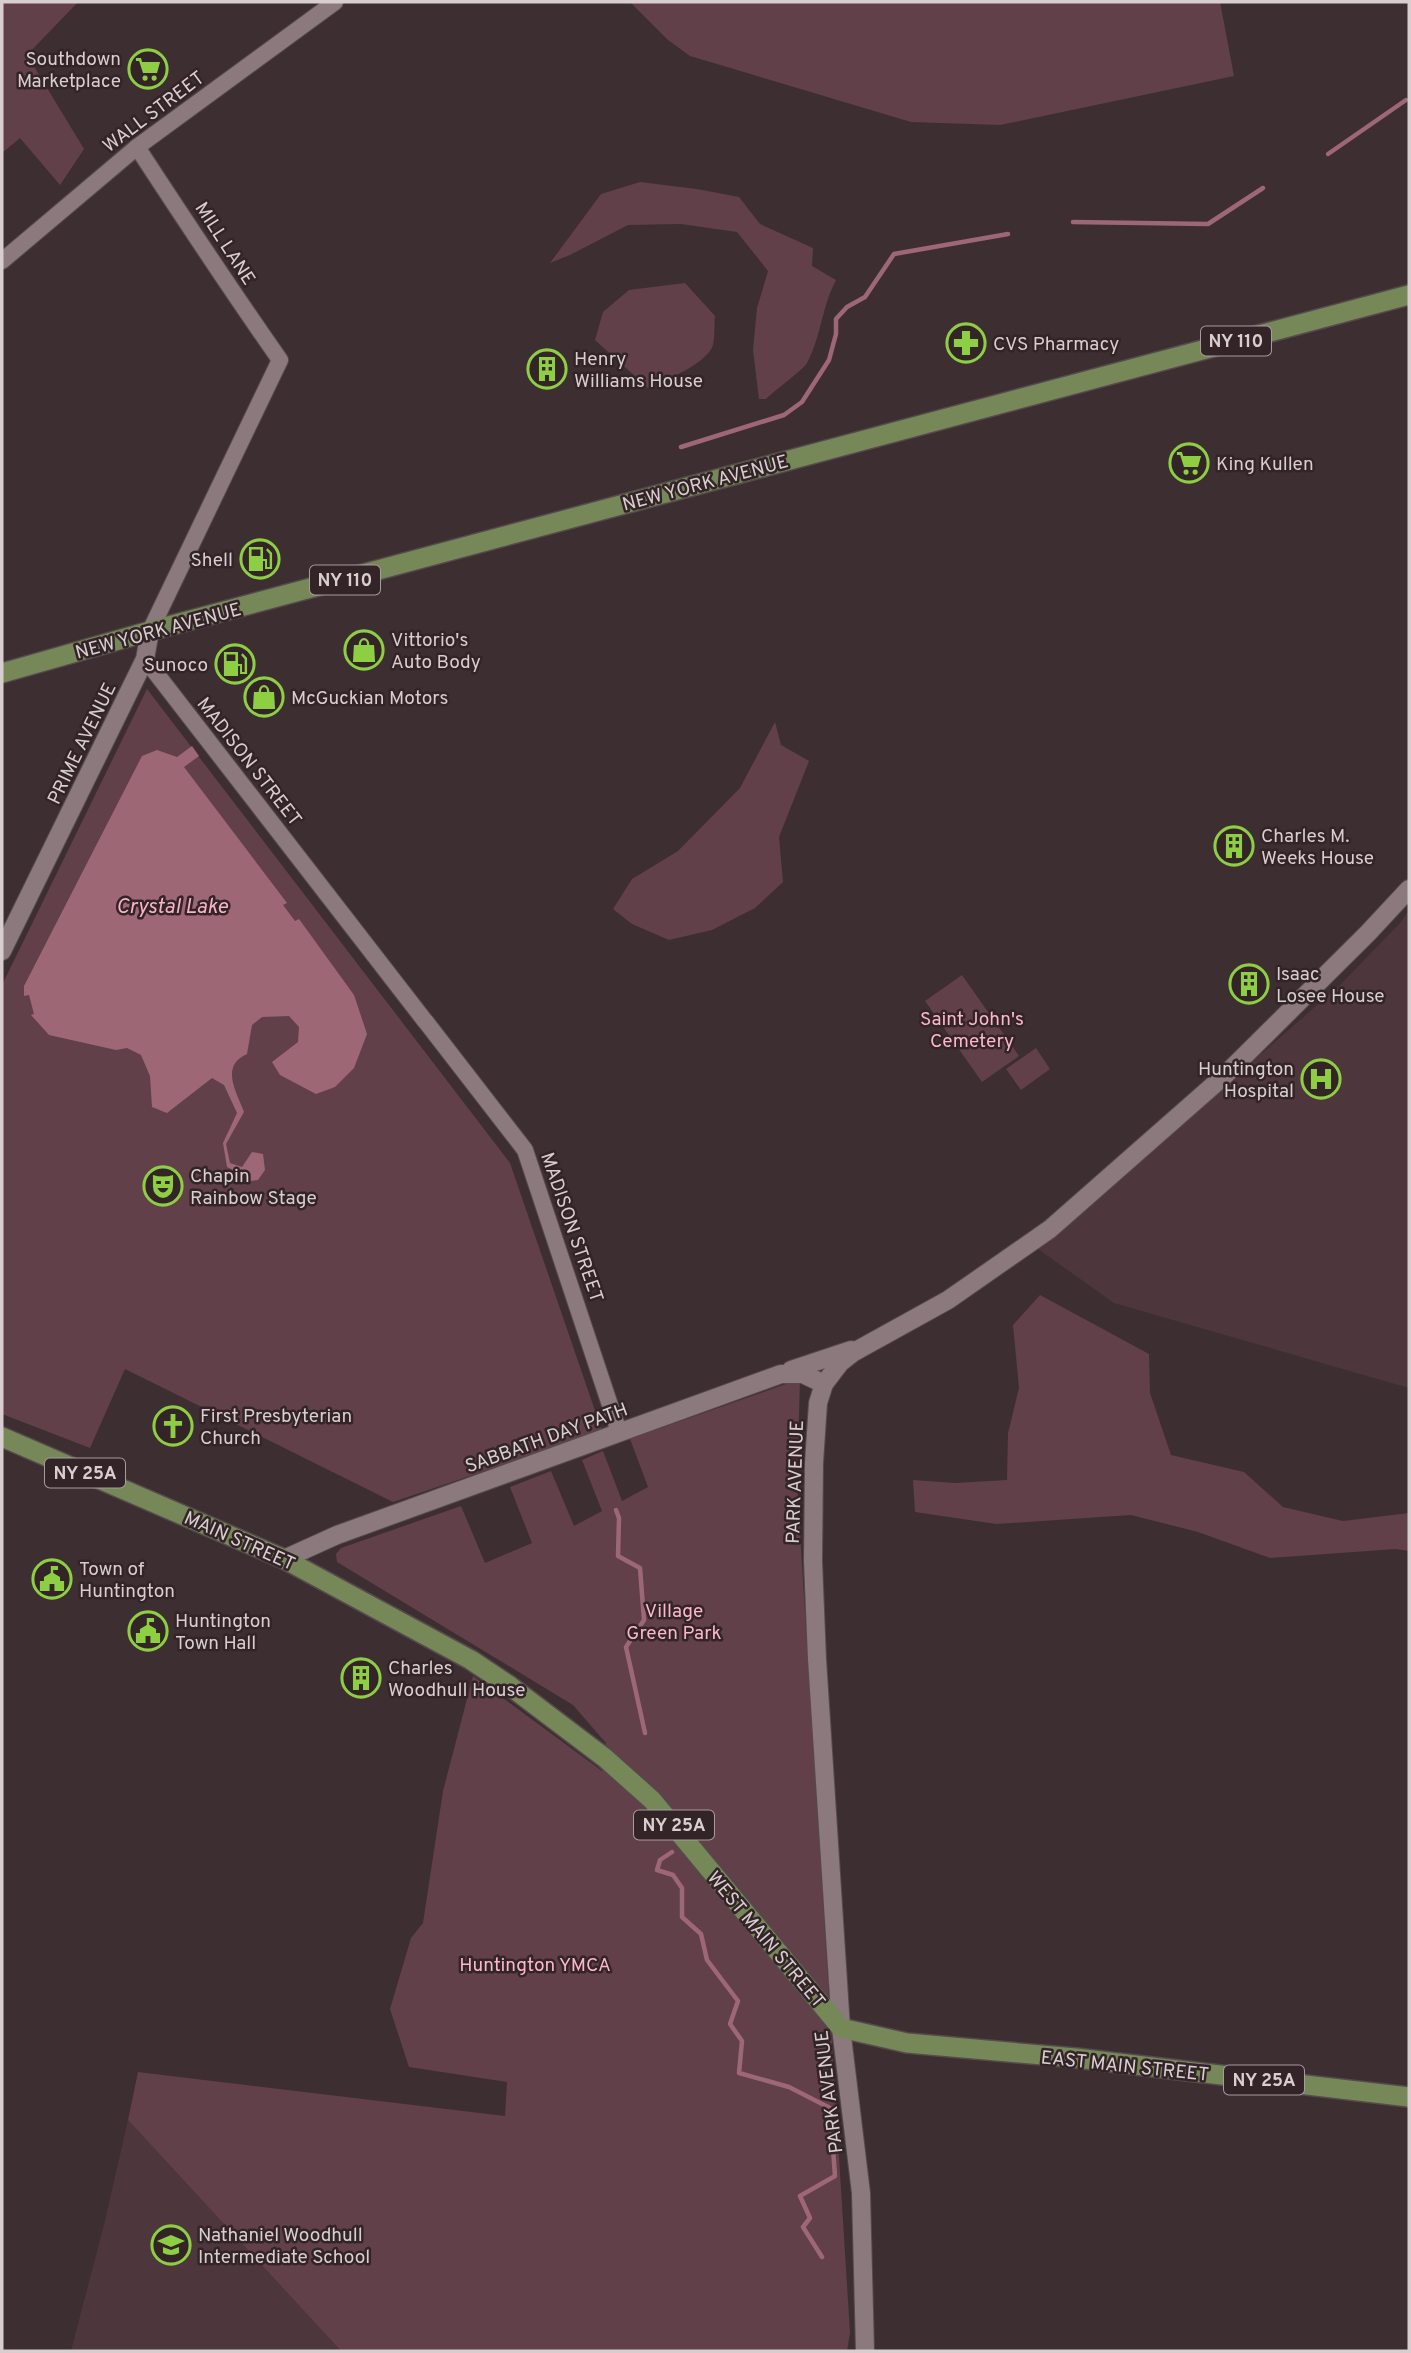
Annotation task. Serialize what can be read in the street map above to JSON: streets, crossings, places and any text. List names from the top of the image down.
{
  "streets": {
    "main road": [
      "NY 110",
      "NEW YORK AVENUE",
      "PRIME AVENUE",
      "SABBATH DAY PATH",
      "NY 25A",
      "PARK AVENUE",
      "MAIN STREET",
      "WEST MAIN STREET",
      "EAST MAIN STREET"
    ],
    "street": ["WALL STREET", "MILL LANE", "MADISON STREET"]
  },
  "crossings": [
    ["WALL STREET", "MILL LANE"],
    ["MILL LANE", "PRIME AVENUE"],
    ["NEW YORK AVENUE", "PRIME AVENUE"],
    ["PRIME AVENUE", "MADISON STREET"],
    ["MADISON STREET", "SABBATH DAY PATH"],
    ["SABBATH DAY PATH", "PARK AVENUE"],
    ["SABBATH DAY PATH", "MAIN STREET"],
    ["PARK AVENUE", "WEST MAIN STREET"],
    ["PARK AVENUE", "EAST MAIN STREET"],
    ["MAIN STREET", "WEST MAIN STREET"],
    ["WEST MAIN STREET", "EAST MAIN STREET"]
  ],
  "water": ["Crystal Lake"],
  "parks": ["Saint John's Cemetery", "Village Green Park", "Huntington YMCA"],
  "places": {
    "supermarket": ["Southdown Marketplace", "King Kullen"],
    "pharmacy": ["CVS Pharmacy"],
    "building": [
      "Henry Williams House",
      "Charles M. Weeks House",
      "Isaac Losee House",
      "Charles Woodhull House"
    ],
    "fuel station": ["Shell", "Sunoco"],
    "shop": ["Vittorio's Auto Body", "McGuckian Motors"],
    "hospital": ["Huntington Hospital"],
    "theatre": ["Chapin Rainbow Stage"],
    "church": ["First Presbyterian Church"],
    "public building": ["Town of Huntington", "Huntington Town Hall"],
    "school or university": ["Nathaniel Woodhull Intermediate School"]
  }
}
